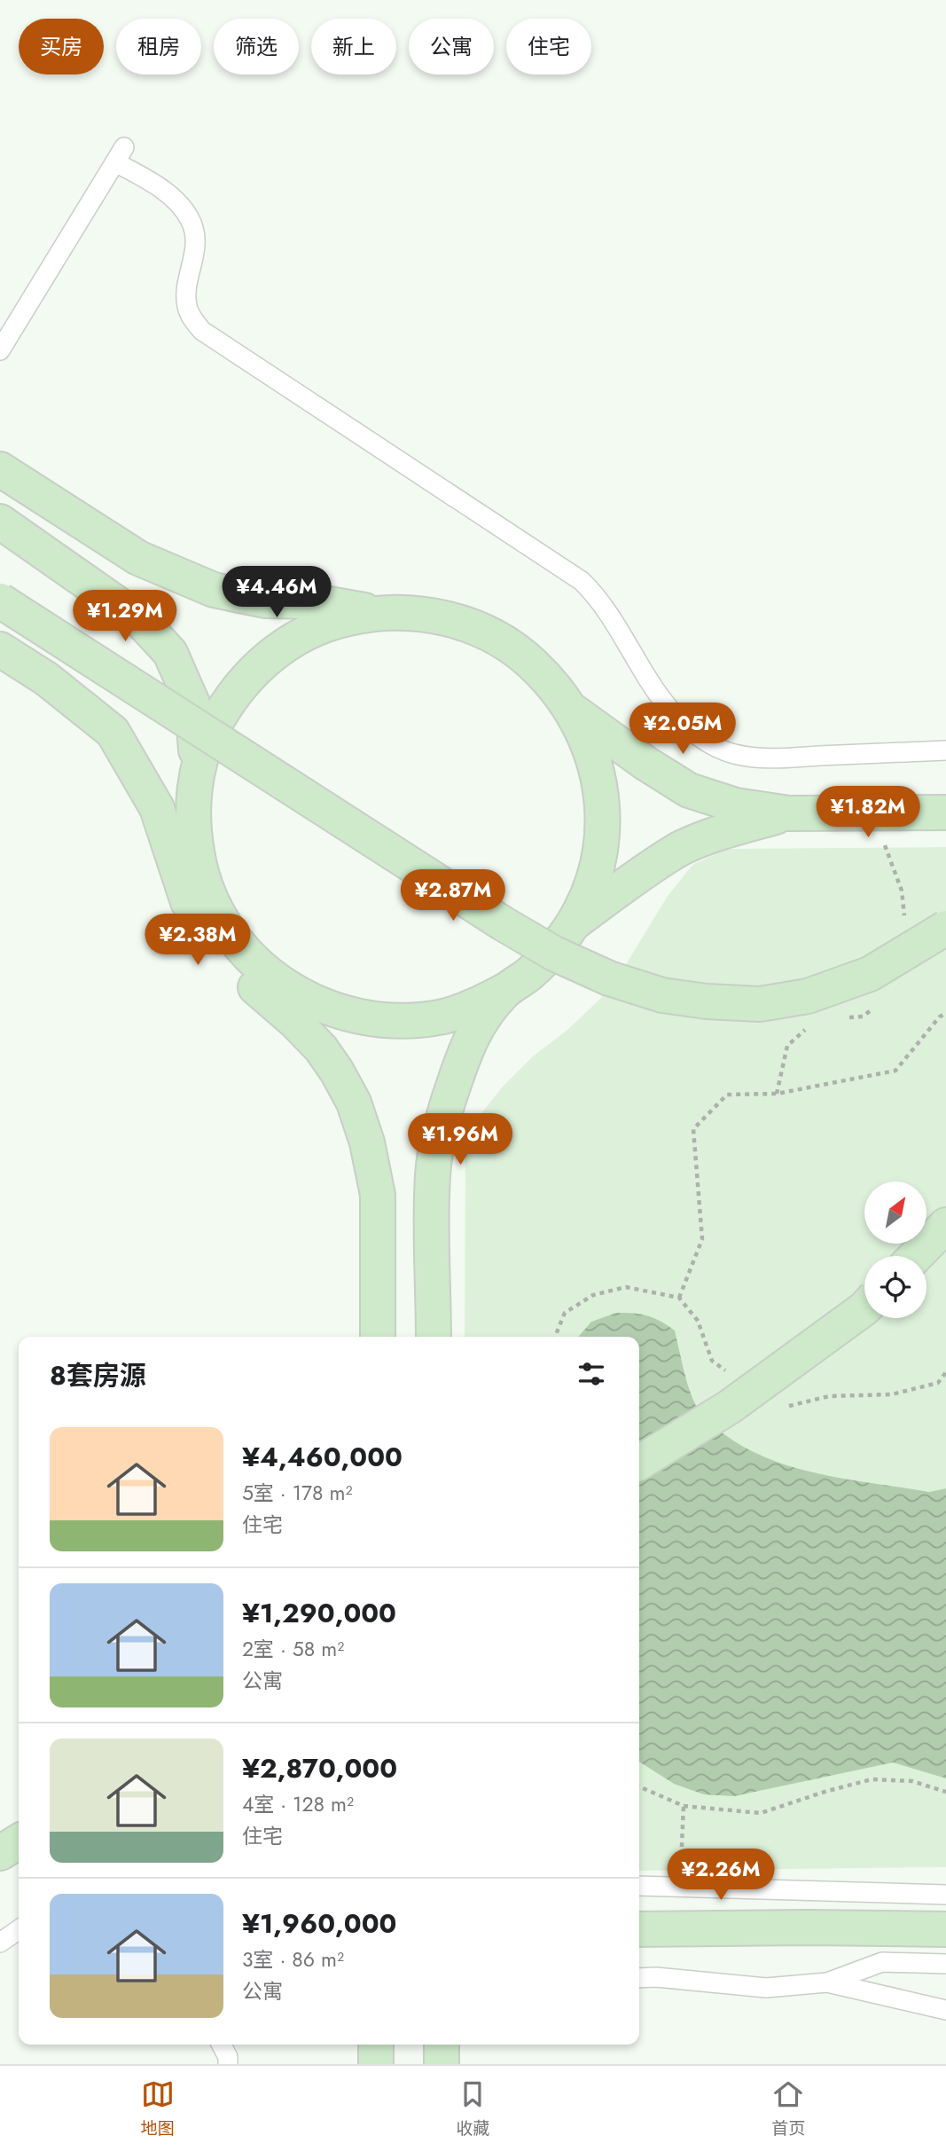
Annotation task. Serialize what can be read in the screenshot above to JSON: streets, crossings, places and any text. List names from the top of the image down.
{
  "north": "top right",
  "page": {
    "chip": [
      "买房",
      "租房",
      "筛选",
      "新上",
      "公寓",
      "住宅"
    ],
    "price": [
      "¥4.46M",
      "¥1.29M",
      "¥2.05M",
      "¥1.82M",
      "¥2.87M",
      "¥2.38M",
      "¥1.96M",
      "¥2.26M"
    ],
    "heading": "8套房源",
    "list": [
      {
        "name": "¥4,460,000",
        "note": "5室 · 178 m² · 住宅"
      },
      {
        "name": "¥1,290,000",
        "note": "2室 · 58 m² · 公寓"
      },
      {
        "name": "¥2,870,000",
        "note": "4室 · 128 m² · 住宅"
      },
      {
        "name": "¥1,960,000",
        "note": "3室 · 86 m² · 公寓"
      }
    ],
    "tabs": ["地图", "收藏", "首页"]
  }
}
